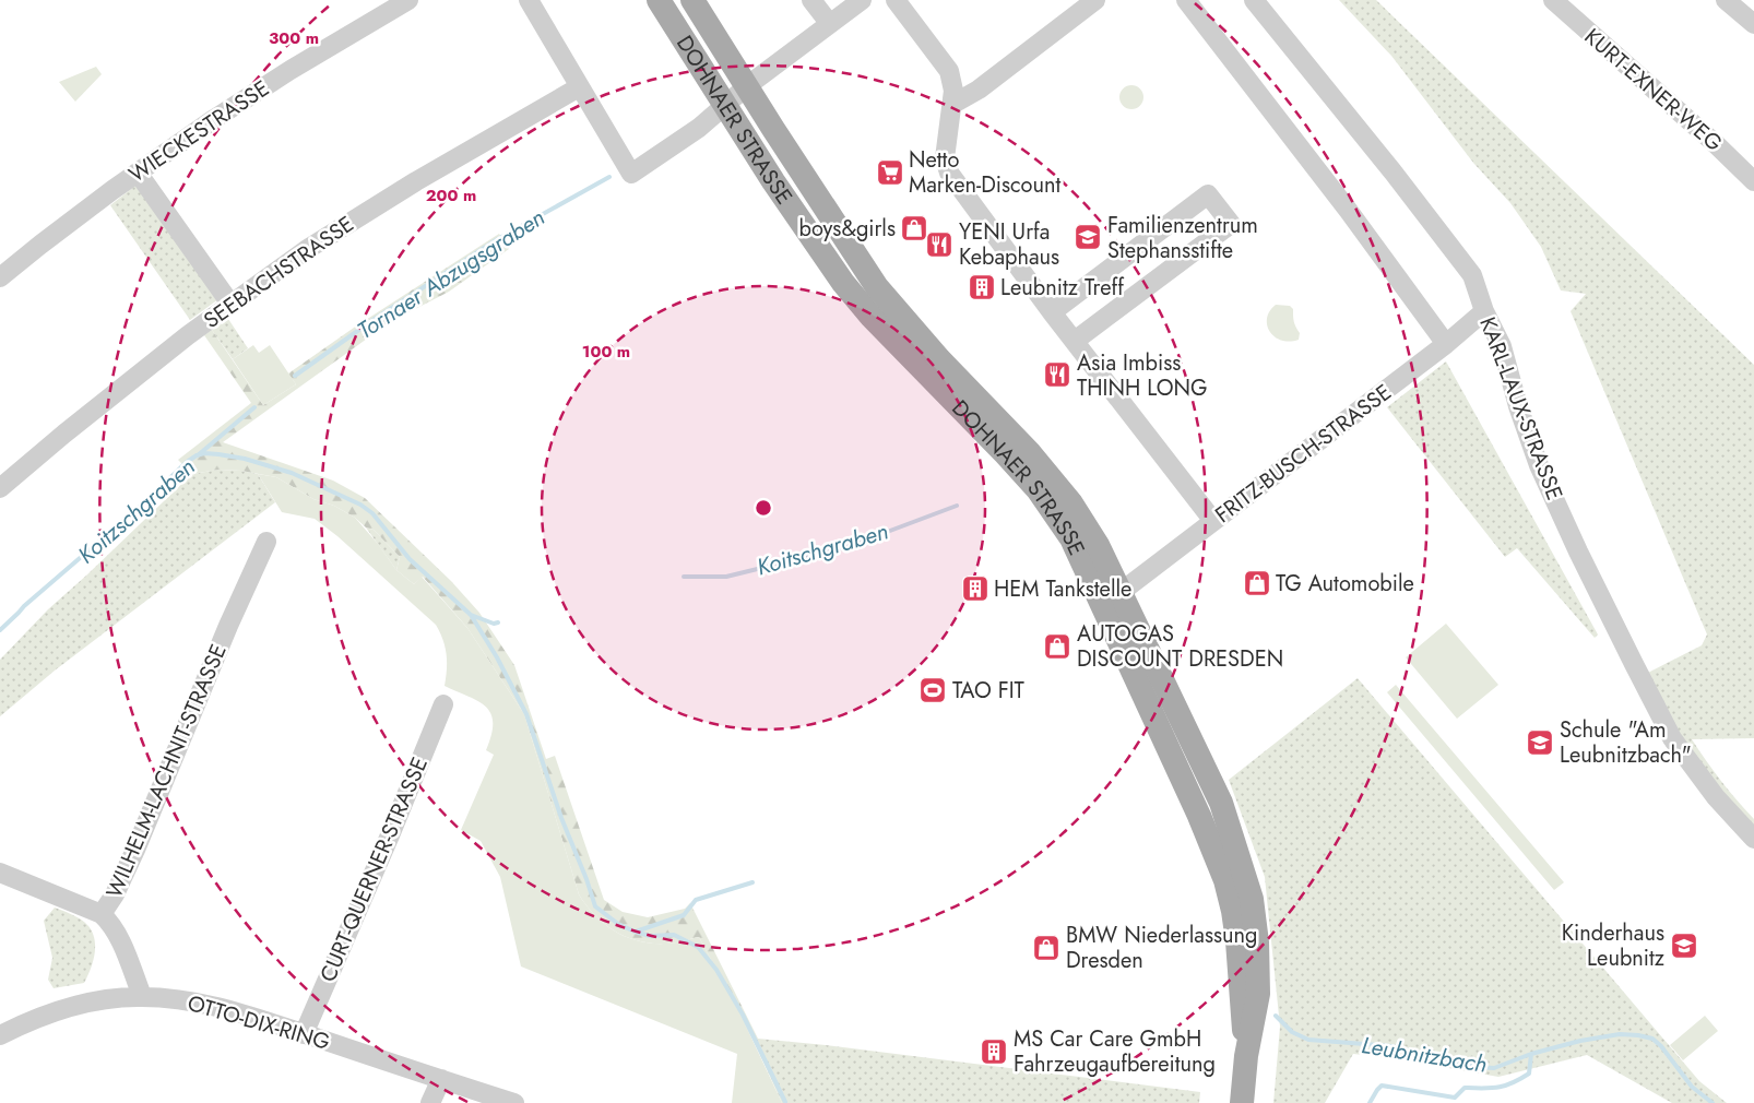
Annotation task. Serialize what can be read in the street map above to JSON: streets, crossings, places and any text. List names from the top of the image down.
{
  "streets": {
    "main road": ["DOHNAER STRASSE"],
    "street": [
      "KURT-EXNER-WEG",
      "WIECKESTRASSE",
      "SEEBACHSTRASSE",
      "KARL-LAUX-STRASSE",
      "FRITZ-BUSCH-STRASSE",
      "WILHELM-LACHNIT-STRASSE",
      "CURT-QUERNER-STRASSE",
      "OTTO-DIX-RING"
    ]
  },
  "crossings": [
    ["DOHNAER STRASSE", "FRITZ-BUSCH-STRASSE"],
    ["KARL-LAUX-STRASSE", "FRITZ-BUSCH-STRASSE"],
    ["WILHELM-LACHNIT-STRASSE", "OTTO-DIX-RING"],
    ["CURT-QUERNER-STRASSE", "OTTO-DIX-RING"]
  ],
  "water": [
    "Tornaer Abzugsgraben",
    "Koitzschgraben",
    "Koitschgraben",
    "Leubnitzbach"
  ],
  "places": {
    "supermarket": ["Netto Marken-Discount"],
    "shop": [
      "boys&girls",
      "TG Automobile",
      "AUTOGAS DISCOUNT DRESDEN",
      "BMW Niederlassung Dresden"
    ],
    "school or university": ["Familienzentrum Stephansstifte", "Schule \"Am Leubnitzbach\"", "Kinderhaus Leubnitz"],
    "restaurant": ["YENI Urfa Kebaphaus", "Asia Imbiss THINH LONG"],
    "building": ["Leubnitz Treff", "HEM Tankstelle", "MS Car Care GmbH Fahrzeugaufbereitung"],
    "sports": ["TAO FIT"]
  },
  "rings": ["300 m", "200 m", "100 m"]
}
